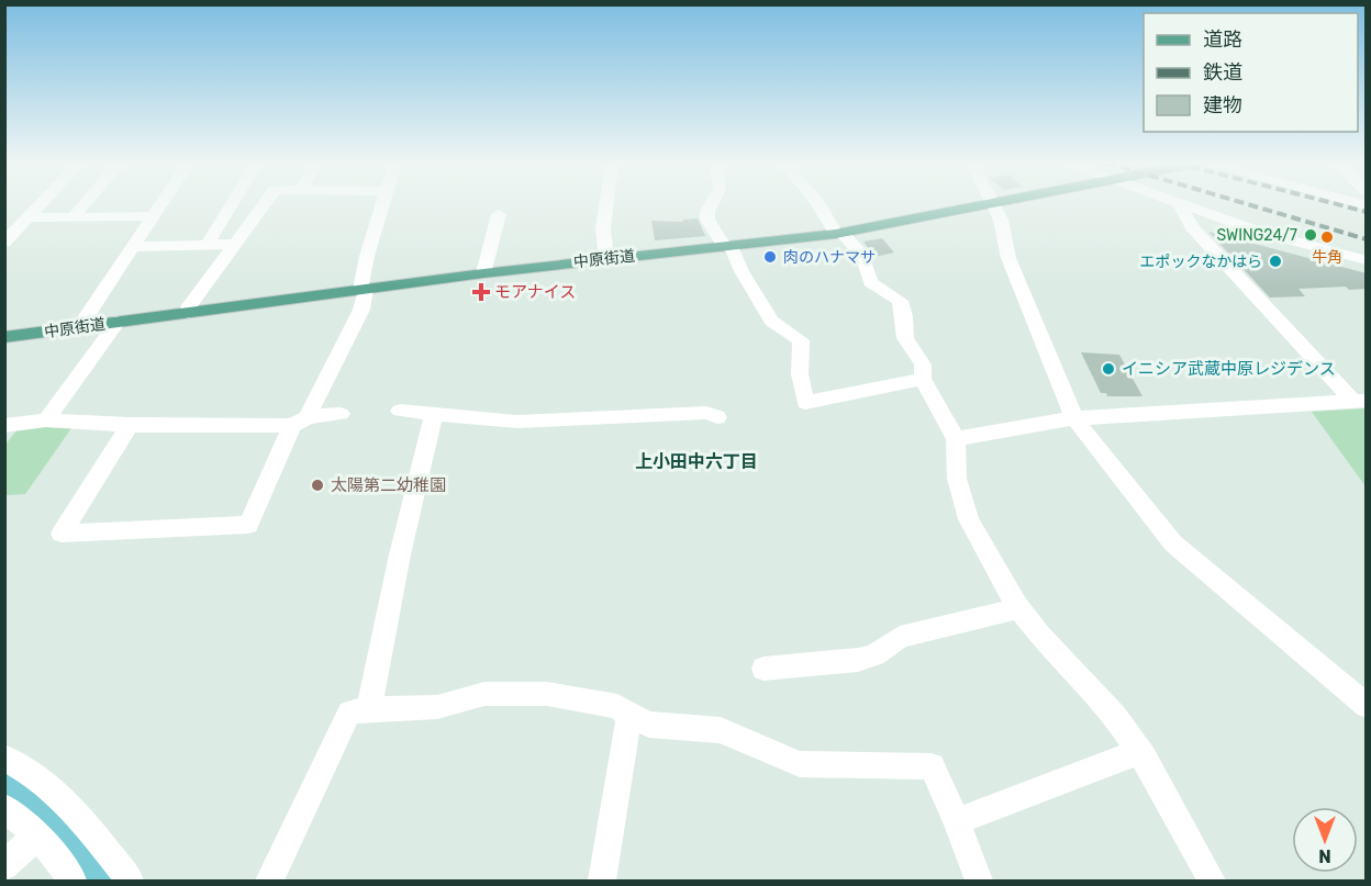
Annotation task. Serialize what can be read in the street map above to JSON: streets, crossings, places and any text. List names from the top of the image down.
{
  "streets": {
    "main road": ["中原街道"]
  },
  "districts": ["上小田中六丁目"],
  "places": {
    "other": [
      "SWING24/7",
      "牛角",
      "肉のハナマサ",
      "エポックなかはら",
      "イニシア武蔵中原レジデンス",
      "太陽第二幼稚園"
    ],
    "health": ["モアナイス"]
  },
  "legend": ["道路", "鉄道", "建物"],
  "north": "bottom"
}
